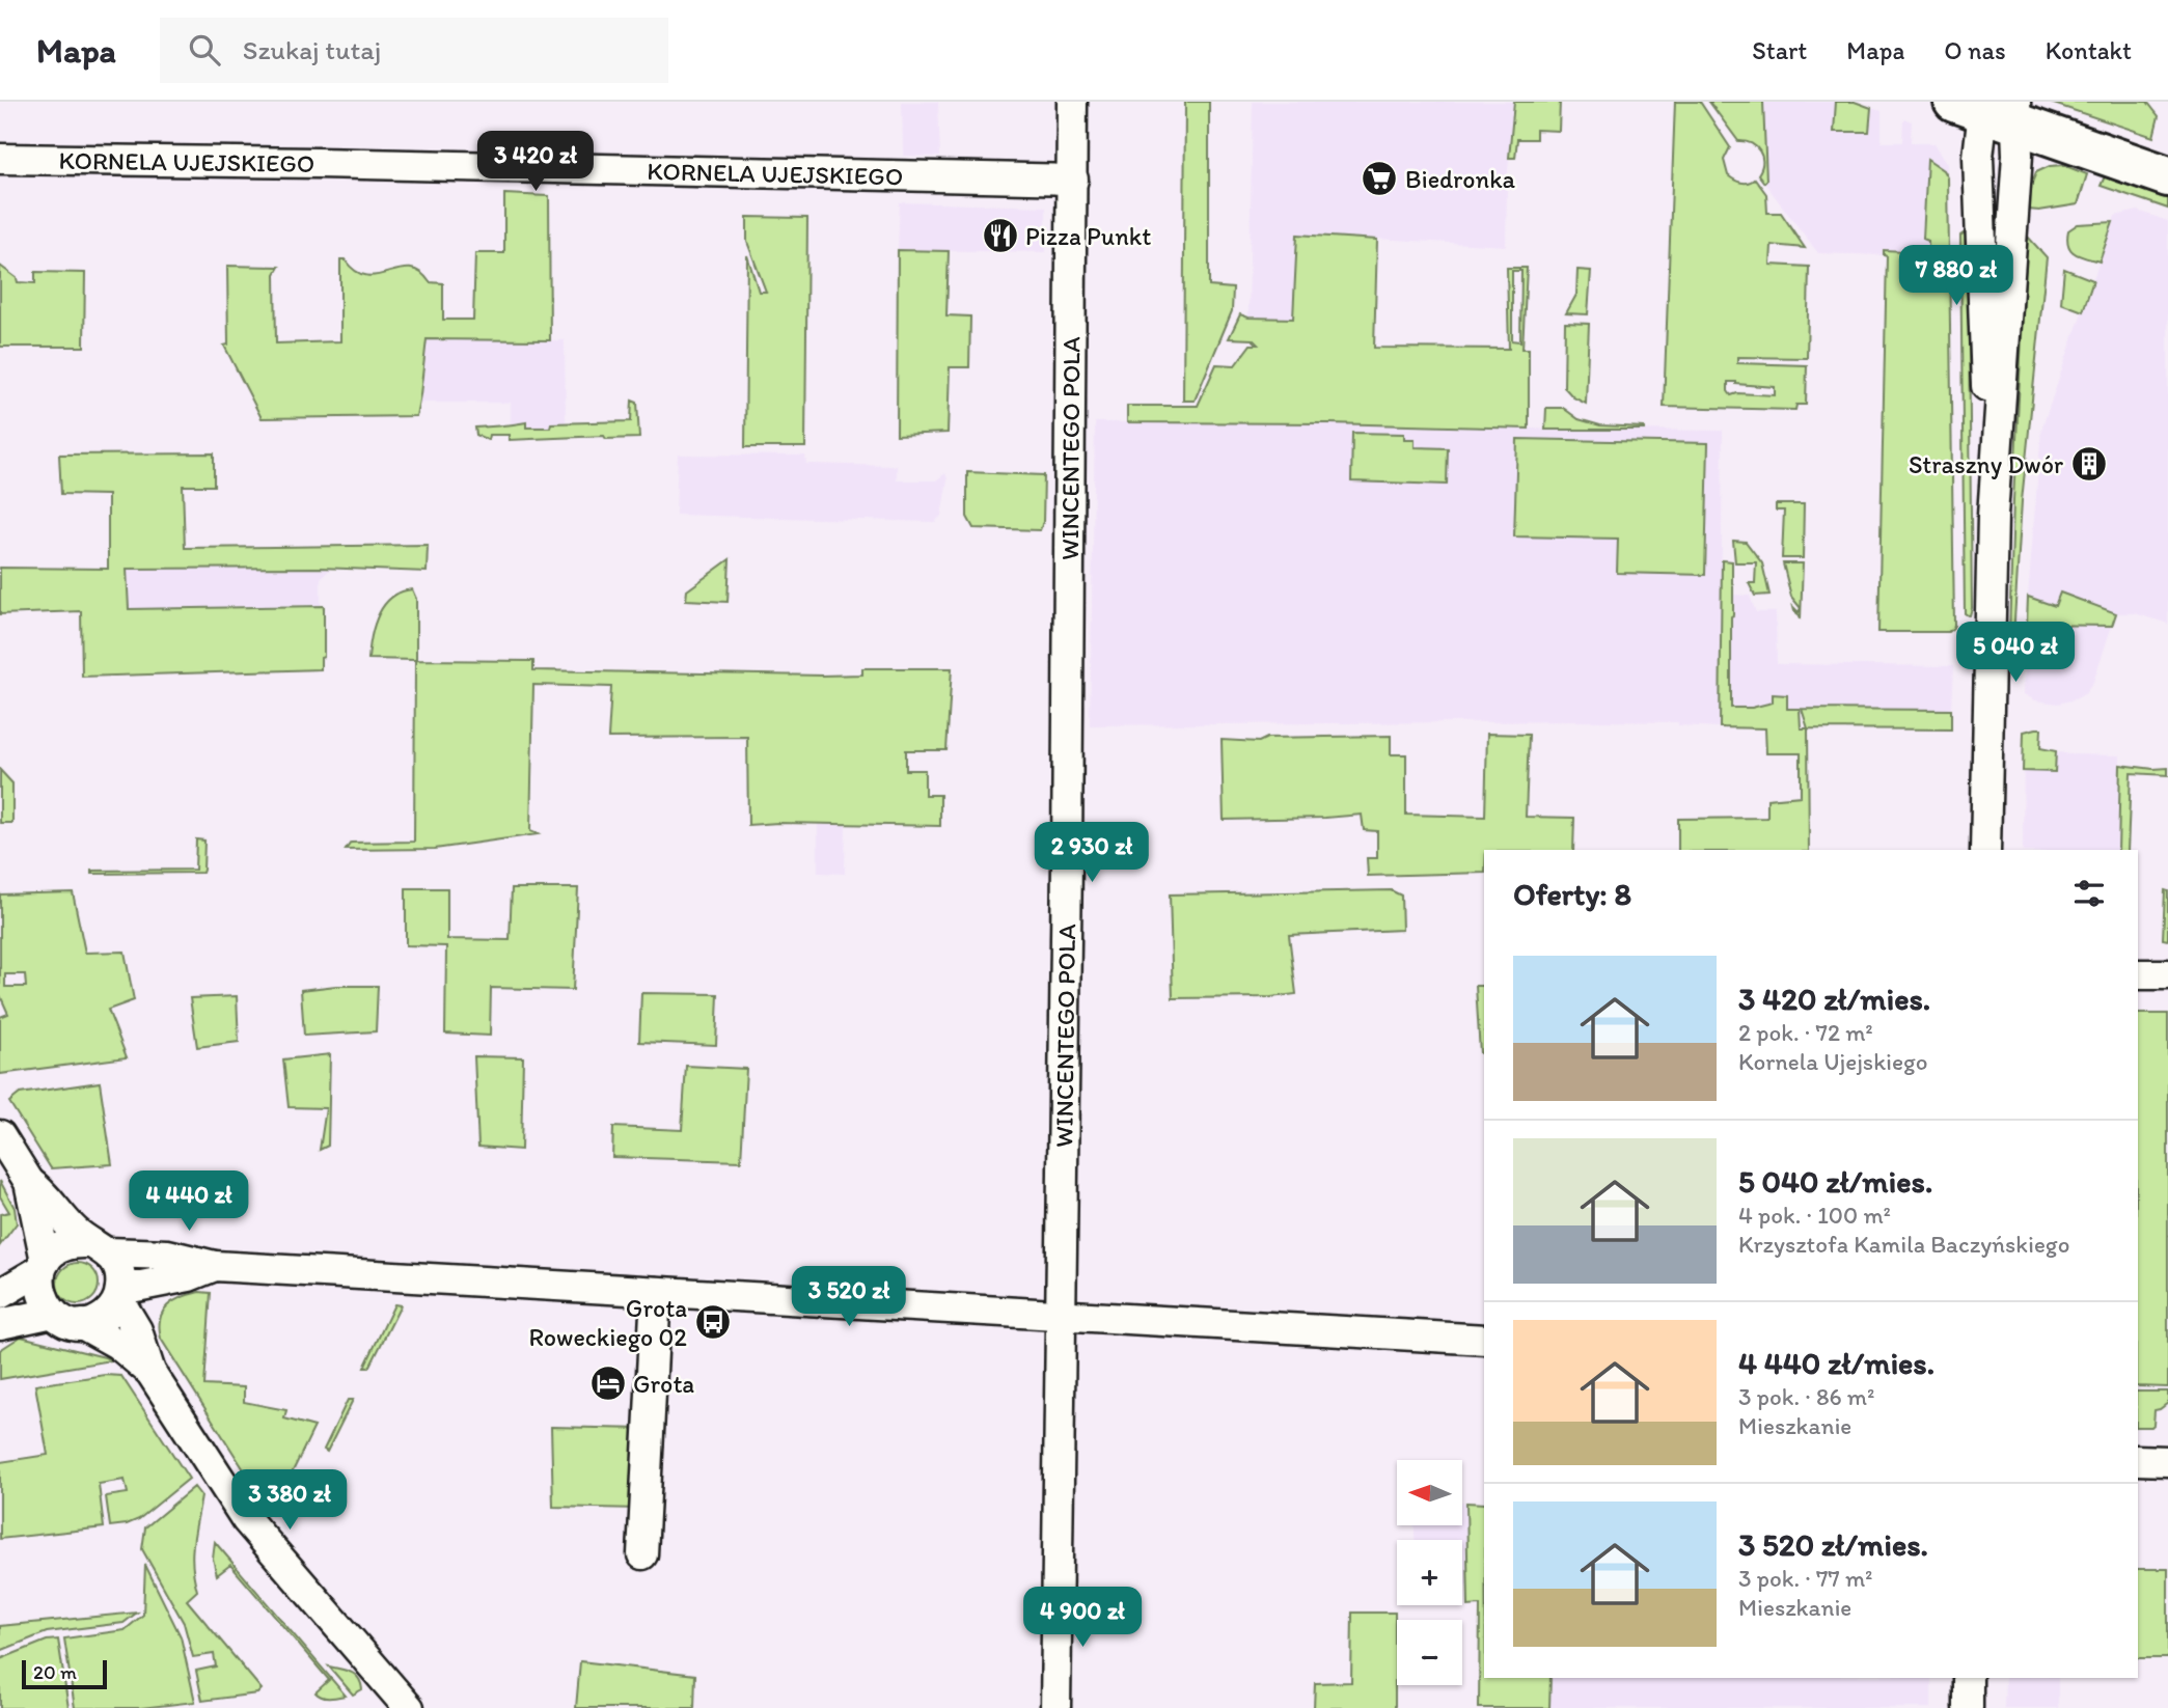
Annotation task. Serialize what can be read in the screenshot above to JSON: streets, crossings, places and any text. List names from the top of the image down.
{
  "streets": {
    "street": ["KORNELA UJEJSKIEGO", "WINCENTEGO POLA"]
  },
  "crossings": [
    ["KORNELA UJEJSKIEGO", "WINCENTEGO POLA"]
  ],
  "places": {
    "supermarket": ["Biedronka"],
    "restaurant": ["Pizza Punkt"],
    "building": ["Straszny Dwór"],
    "bus stop": ["Grota Roweckiego 02"],
    "hotel": ["Grota"]
  },
  "scale_bar": "20 m",
  "north": "left",
  "page": {
    "header": "Mapa",
    "search": "Szukaj tutaj",
    "nav": [
      "Start",
      "Mapa",
      "O nas",
      "Kontakt"
    ],
    "price": [
      "3 420 zł",
      "7 880 zł",
      "5 040 zł",
      "2 930 zł",
      "4 440 zł",
      "3 520 zł",
      "3 380 zł",
      "4 900 zł"
    ],
    "heading": "Oferty: 8",
    "list": [
      {
        "name": "3 420 zł/mies.",
        "note": "2 pok. · 72 m² · Kornela Ujejskiego"
      },
      {
        "name": "5 040 zł/mies.",
        "note": "4 pok. · 100 m² · Krzysztofa Kamila Baczyńskiego"
      },
      {
        "name": "4 440 zł/mies.",
        "note": "3 pok. · 86 m² · Mieszkanie"
      },
      {
        "name": "3 520 zł/mies.",
        "note": "3 pok. · 77 m² · Mieszkanie"
      }
    ],
    "map_buttons": ["+", "−"],
    "scale": "20 m"
  }
}
